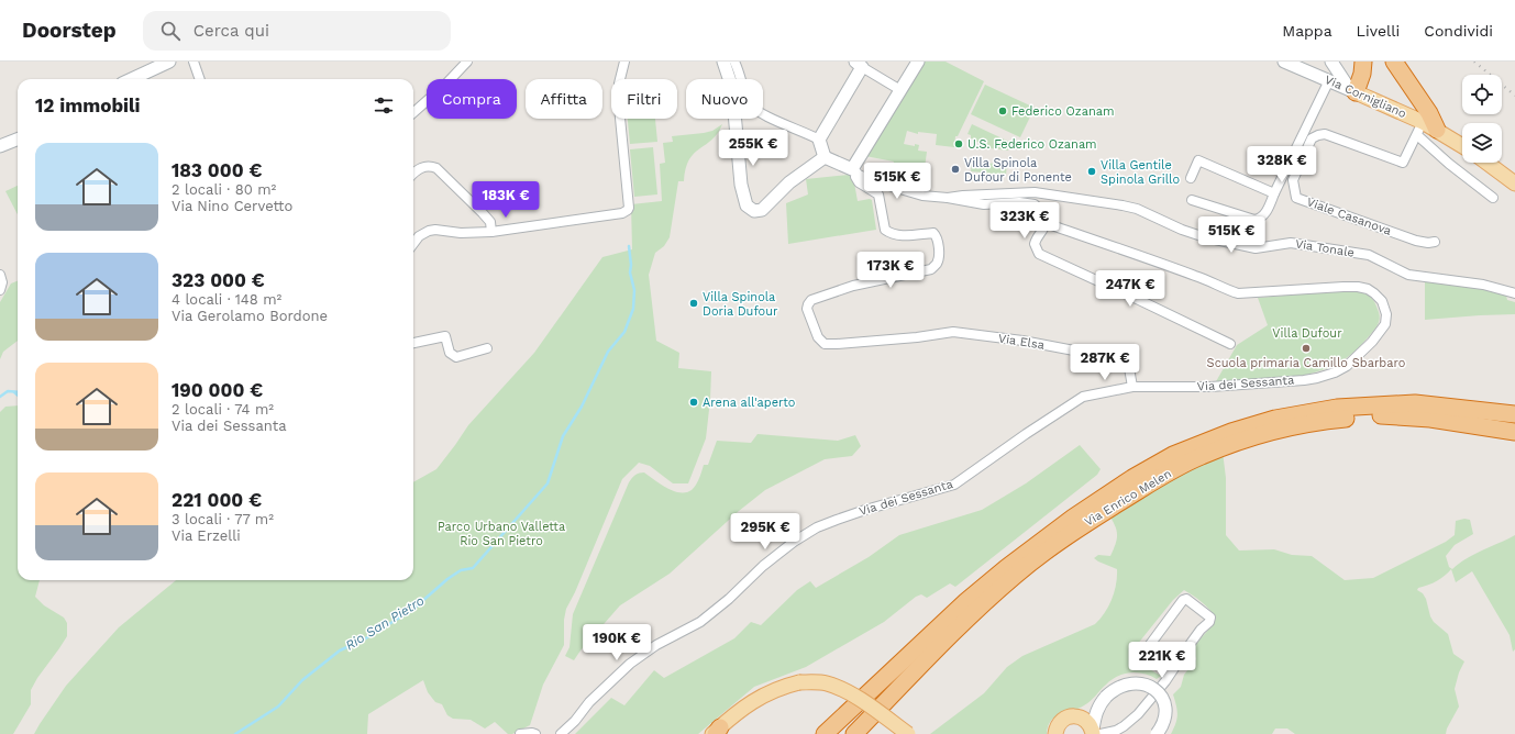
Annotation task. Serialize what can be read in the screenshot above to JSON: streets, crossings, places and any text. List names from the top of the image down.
{
  "streets": {
    "highway": ["Via Enrico Melen"],
    "main road": ["Via Cornigliano"],
    "street": [
      "Viale Casanova",
      "Via Tonale",
      "Via Elsa",
      "Via dei Sessanta"
    ]
  },
  "crossings": [
    ["Via Cornigliano", "Viale Casanova"],
    ["Via Tonale", "Via Elsa"],
    ["Via Elsa", "Via dei Sessanta"]
  ],
  "water": ["Rio San Pietro"],
  "parks": ["Villa Dufour", "Parco Urbano Valletta Rio San Pietro"],
  "places": [
    "Federico Ozanam",
    "U.S. Federico Ozanam",
    "Villa Spinola Dufour di Ponente",
    "Villa Gentile Spinola Grillo",
    "Villa Spinola Doria Dufour",
    "Scuola primaria Camillo Sbarbaro",
    "Arena all'aperto"
  ],
  "page": {
    "header": "Doorstep",
    "search": "Cerca qui",
    "nav": ["Mappa", "Livelli", "Condividi"],
    "chip": [
      "Compra",
      "Affitta",
      "Filtri",
      "Nuovo"
    ],
    "heading": "12 immobili",
    "price": [
      "255K €",
      "328K €",
      "515K €",
      "183K €",
      "323K €",
      "515K €",
      "173K €",
      "247K €",
      "287K €",
      "295K €",
      "190K €",
      "221K €"
    ],
    "list": [
      {
        "name": "183 000 €",
        "note": "2 locali · 80 m² · Via Nino Cervetto"
      },
      {
        "name": "323 000 €",
        "note": "4 locali · 148 m² · Via Gerolamo Bordone"
      },
      {
        "name": "190 000 €",
        "note": "2 locali · 74 m² · Via dei Sessanta"
      },
      {
        "name": "221 000 €",
        "note": "3 locali · 77 m² · Via Erzelli"
      }
    ]
  }
}
